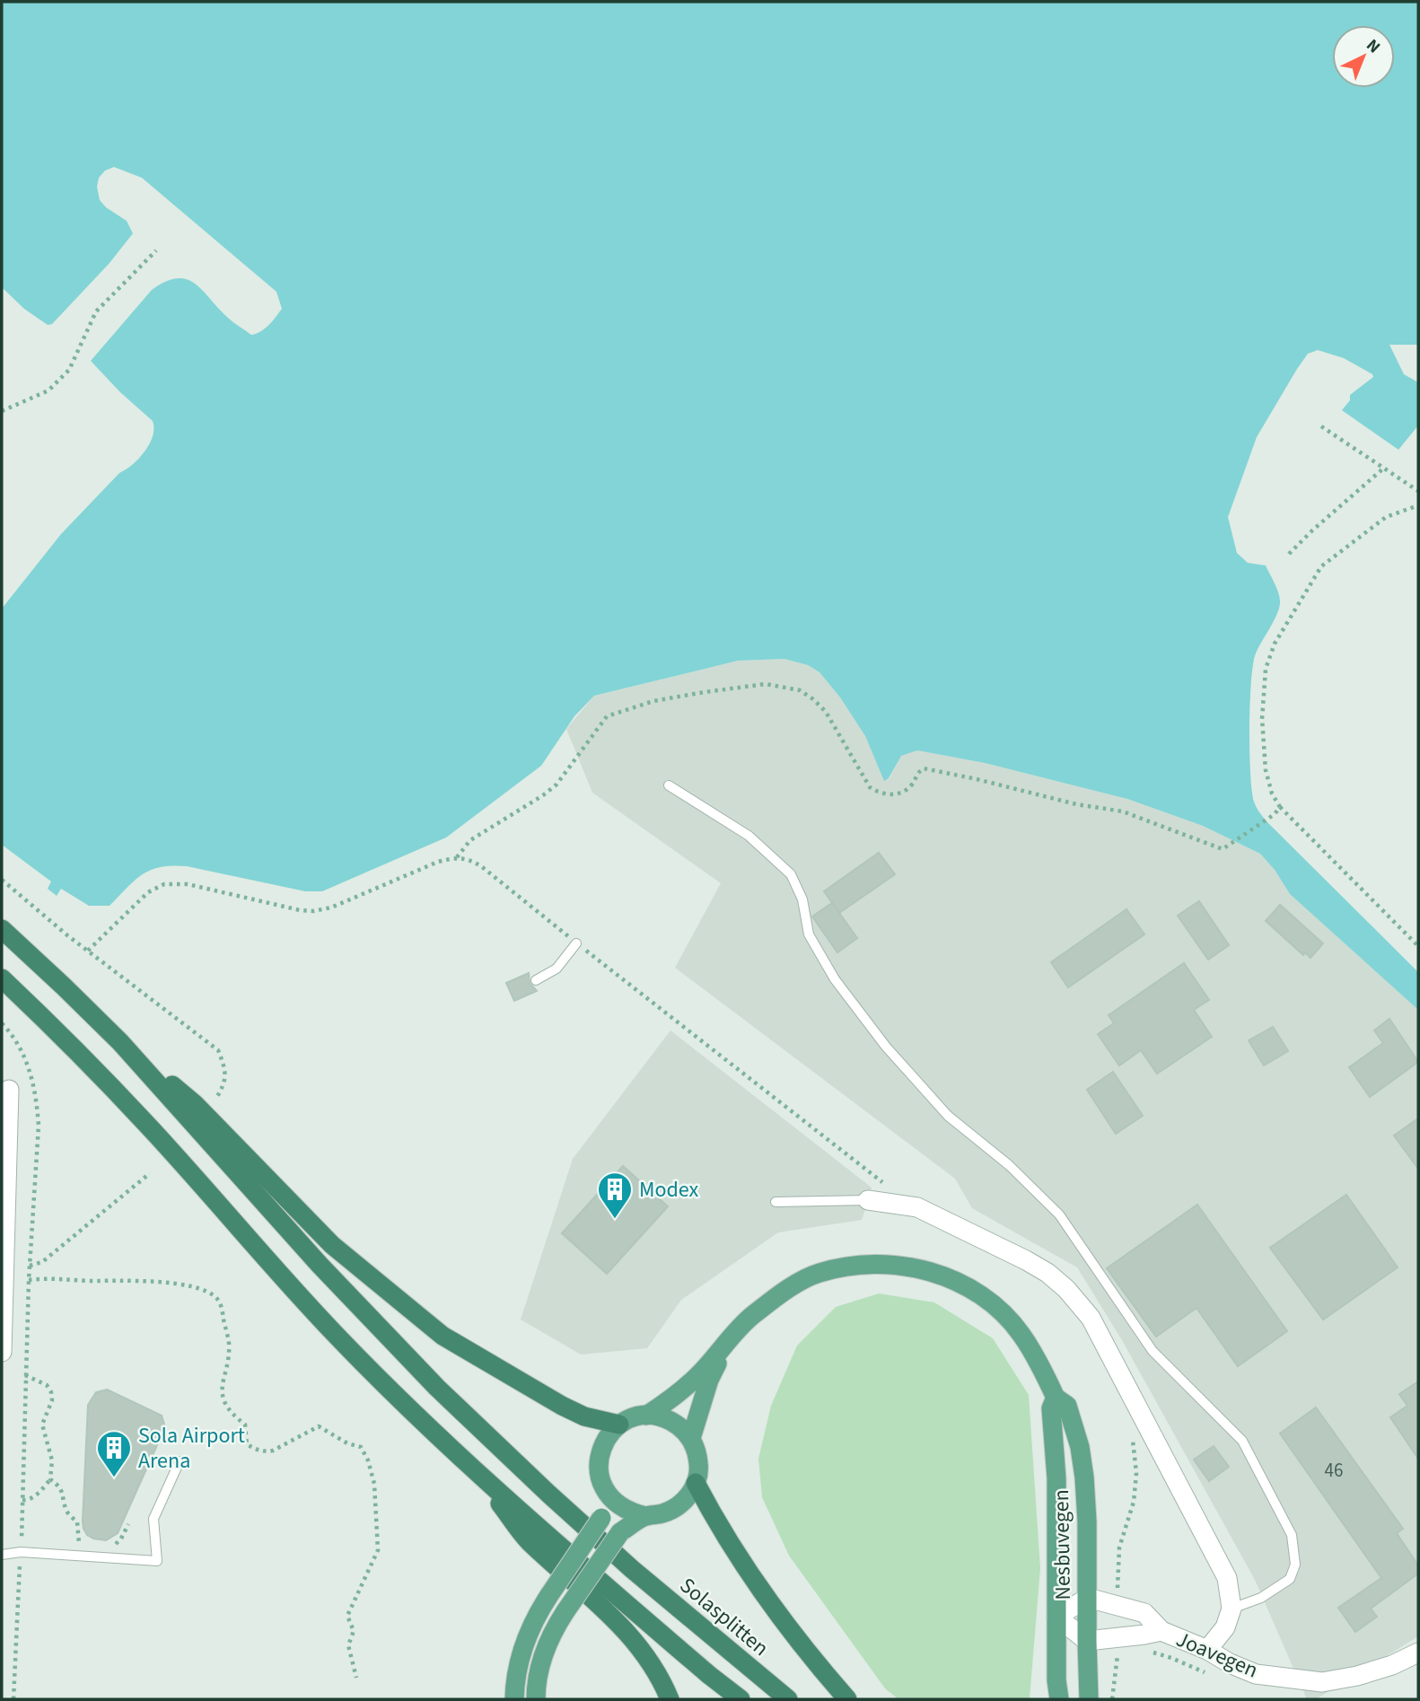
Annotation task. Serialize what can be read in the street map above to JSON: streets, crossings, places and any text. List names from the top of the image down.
{
  "streets": {
    "highway": ["Solasplitten"],
    "main road": ["Nesbuvegen"],
    "street": ["Joavegen"]
  },
  "crossings": [
    ["Nesbuvegen", "Joavegen"]
  ],
  "places": {
    "building": ["Modex", "Sola Airport Arena"]
  },
  "house_numbers": ["46"],
  "north": "top right"
}
